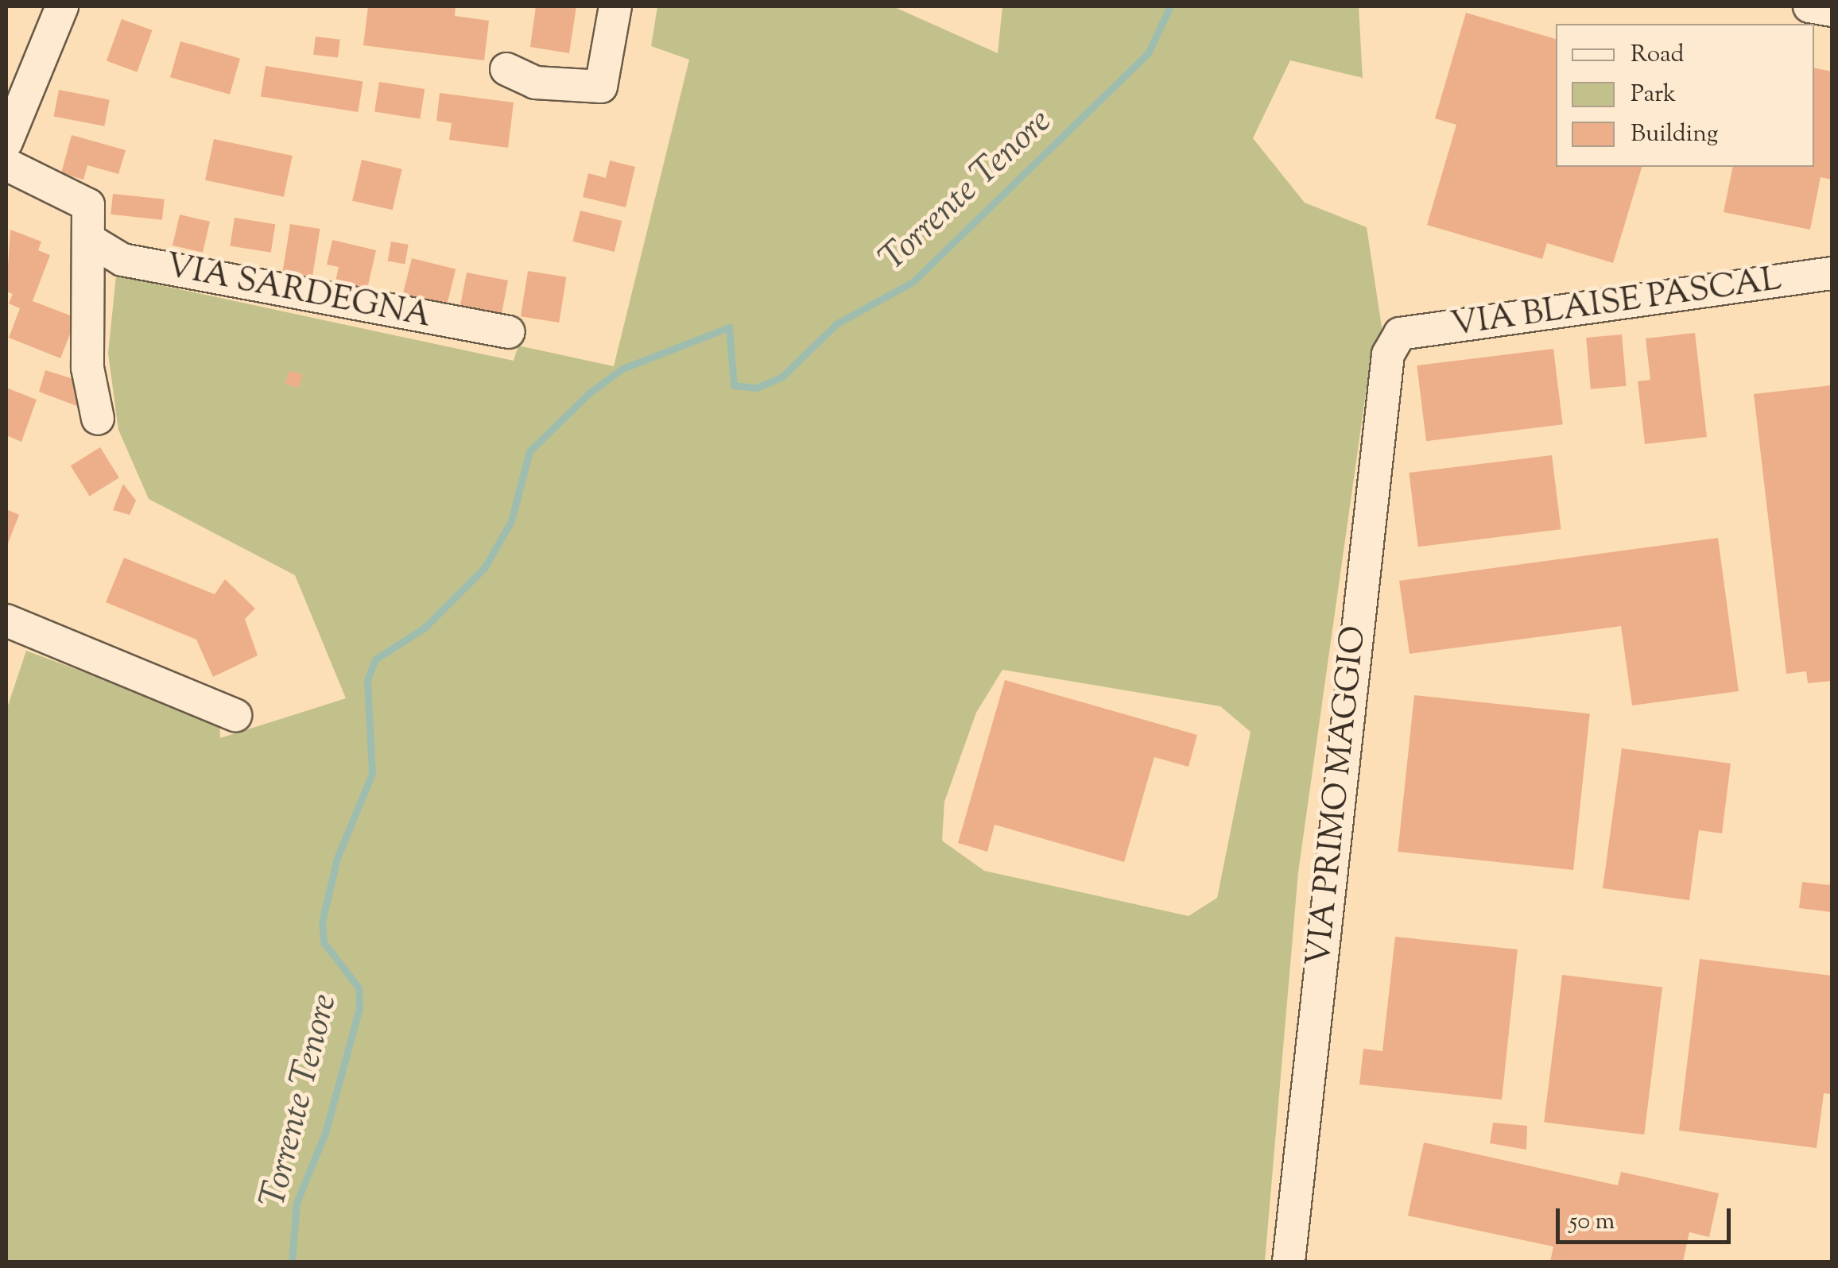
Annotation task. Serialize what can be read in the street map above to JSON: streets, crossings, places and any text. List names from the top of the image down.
{
  "streets": {
    "street": ["VIA SARDEGNA", "VIA BLAISE PASCAL", "VIA PRIMO MAGGIO"]
  },
  "crossings": [
    ["VIA BLAISE PASCAL", "VIA PRIMO MAGGIO"]
  ],
  "water": ["Torrente Tenore"],
  "legend": ["Road", "Park", "Building"],
  "scale_bar": "50 m"
}
